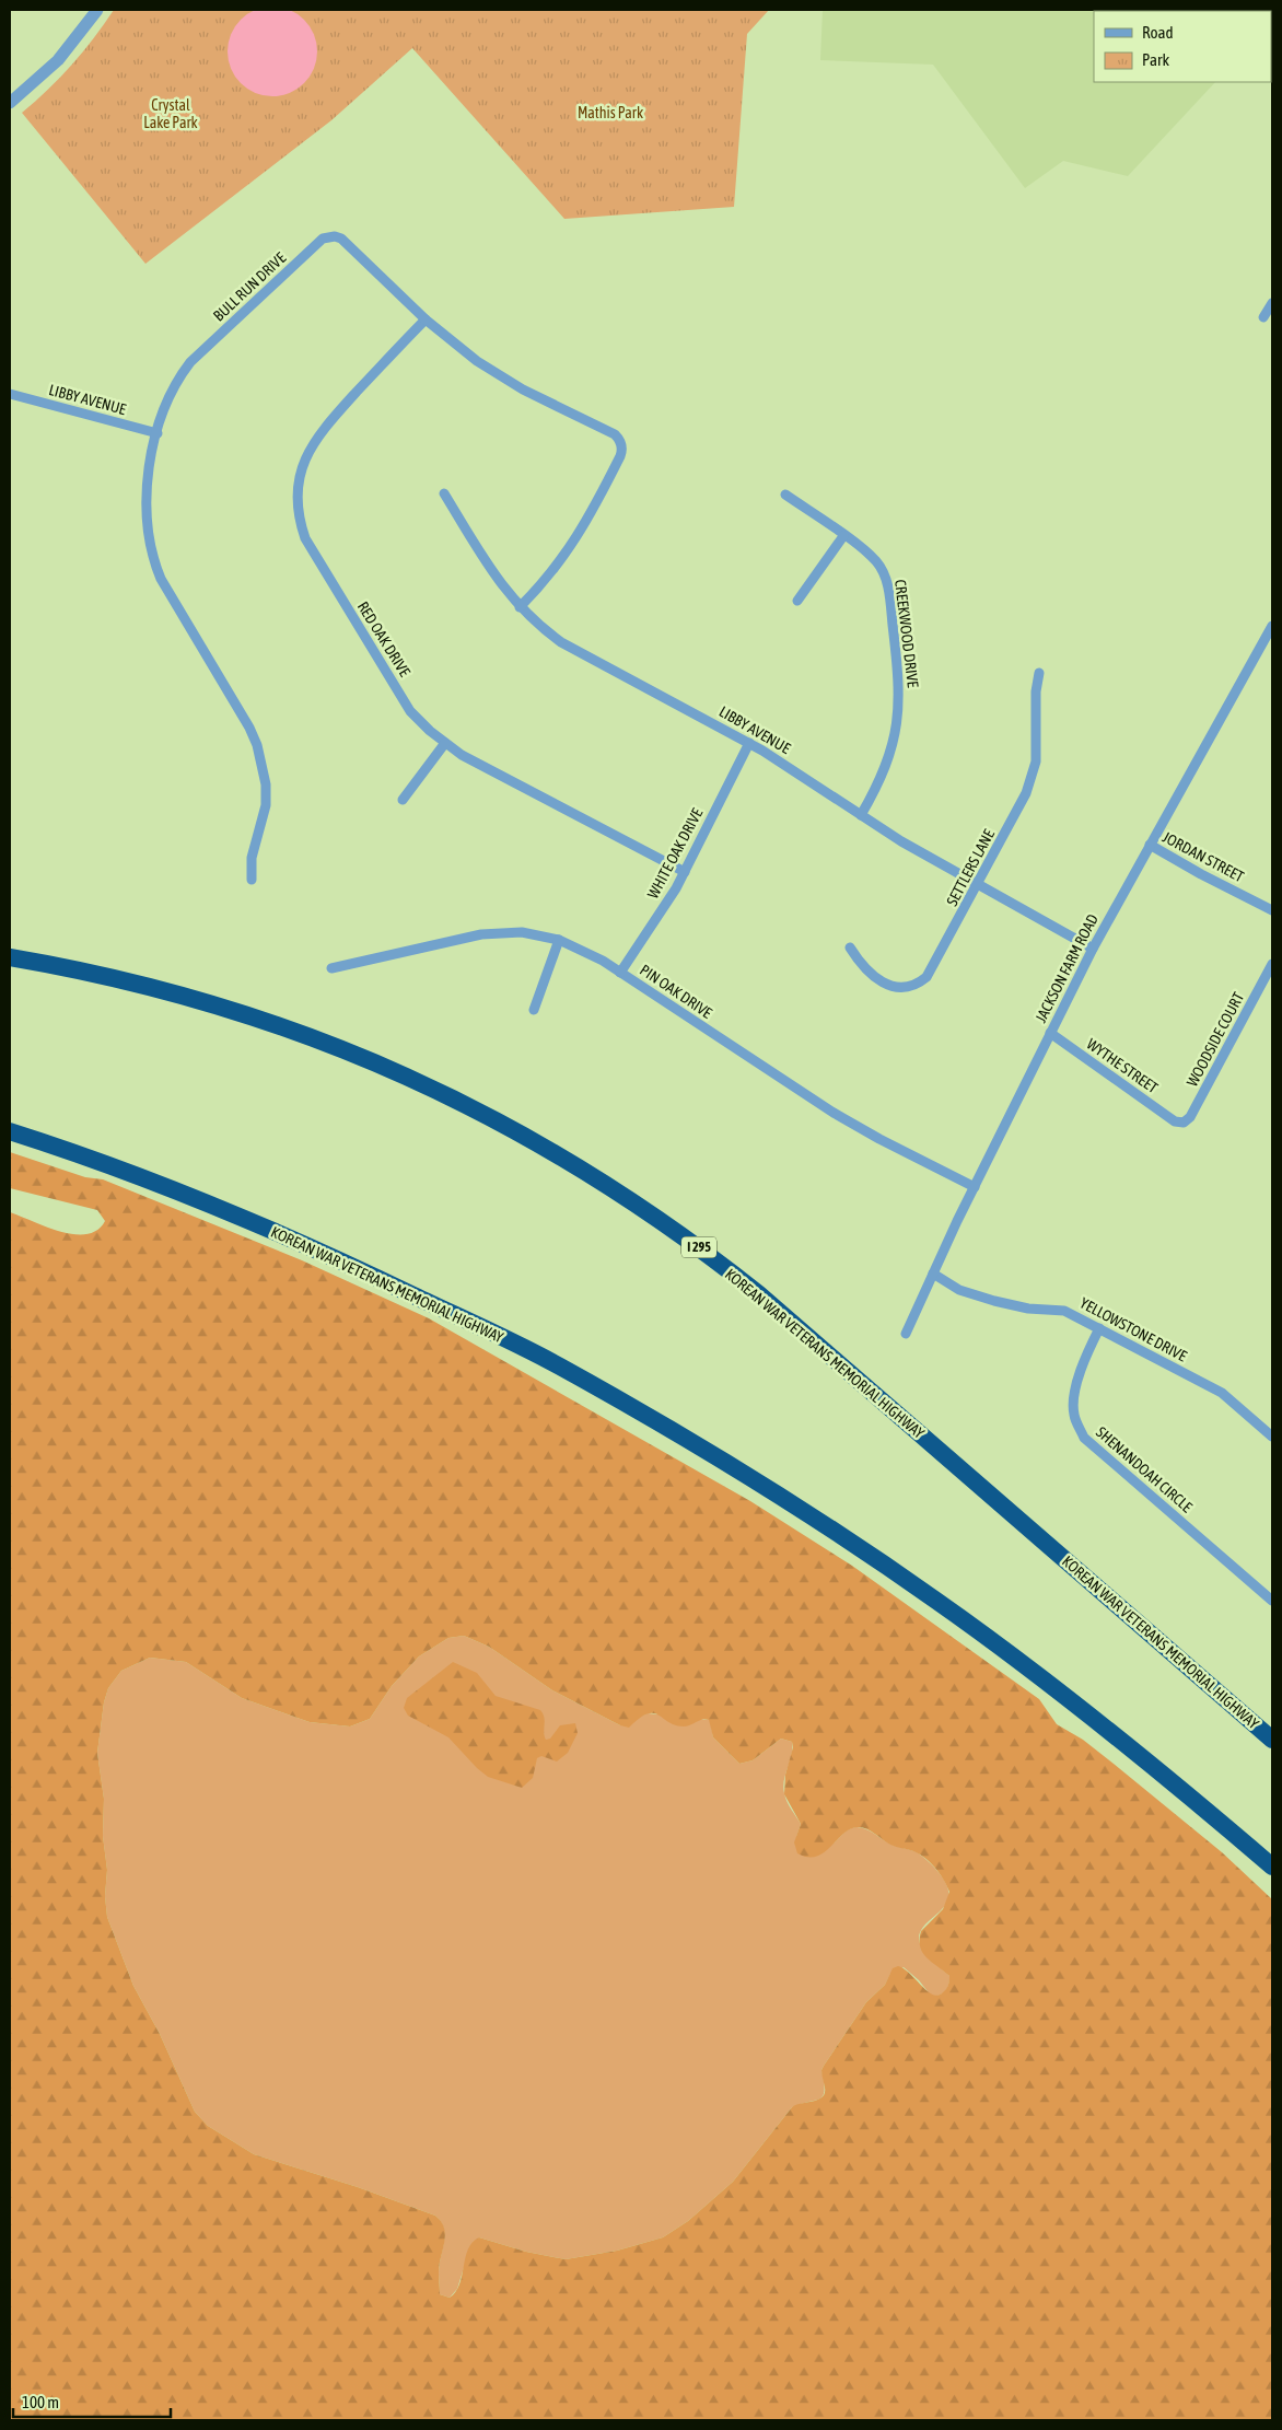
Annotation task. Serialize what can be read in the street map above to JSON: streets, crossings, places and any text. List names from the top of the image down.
{
  "streets": {
    "highway": ["I 295", "KOREAN WAR VETERANS MEMORIAL HIGHWAY"],
    "street": [
      "BULL RUN DRIVE",
      "LIBBY AVENUE",
      "CREEKWOOD DRIVE",
      "RED OAK DRIVE",
      "WHITE OAK DRIVE",
      "JORDAN STREET",
      "SETTLERS LANE",
      "JACKSON FARM ROAD",
      "PIN OAK DRIVE",
      "WOODSIDE COURT",
      "WYTHE STREET",
      "YELLOWSTONE DRIVE",
      "SHENANDOAH CIRCLE"
    ]
  },
  "crossings": [
    ["BULL RUN DRIVE", "LIBBY AVENUE"],
    ["BULL RUN DRIVE", "RED OAK DRIVE"],
    ["LIBBY AVENUE", "CREEKWOOD DRIVE"],
    ["LIBBY AVENUE", "WHITE OAK DRIVE"],
    ["LIBBY AVENUE", "SETTLERS LANE"],
    ["LIBBY AVENUE", "JACKSON FARM ROAD"],
    ["RED OAK DRIVE", "WHITE OAK DRIVE"],
    ["WHITE OAK DRIVE", "PIN OAK DRIVE"],
    ["JORDAN STREET", "JACKSON FARM ROAD"],
    ["JACKSON FARM ROAD", "PIN OAK DRIVE"],
    ["JACKSON FARM ROAD", "WYTHE STREET"],
    ["JACKSON FARM ROAD", "YELLOWSTONE DRIVE"],
    ["WOODSIDE COURT", "WYTHE STREET"],
    ["YELLOWSTONE DRIVE", "SHENANDOAH CIRCLE"]
  ],
  "parks": ["Crystal Lake Park", "Mathis Park"],
  "legend": ["Road", "Park"],
  "scale_bar": "100 m"
}
